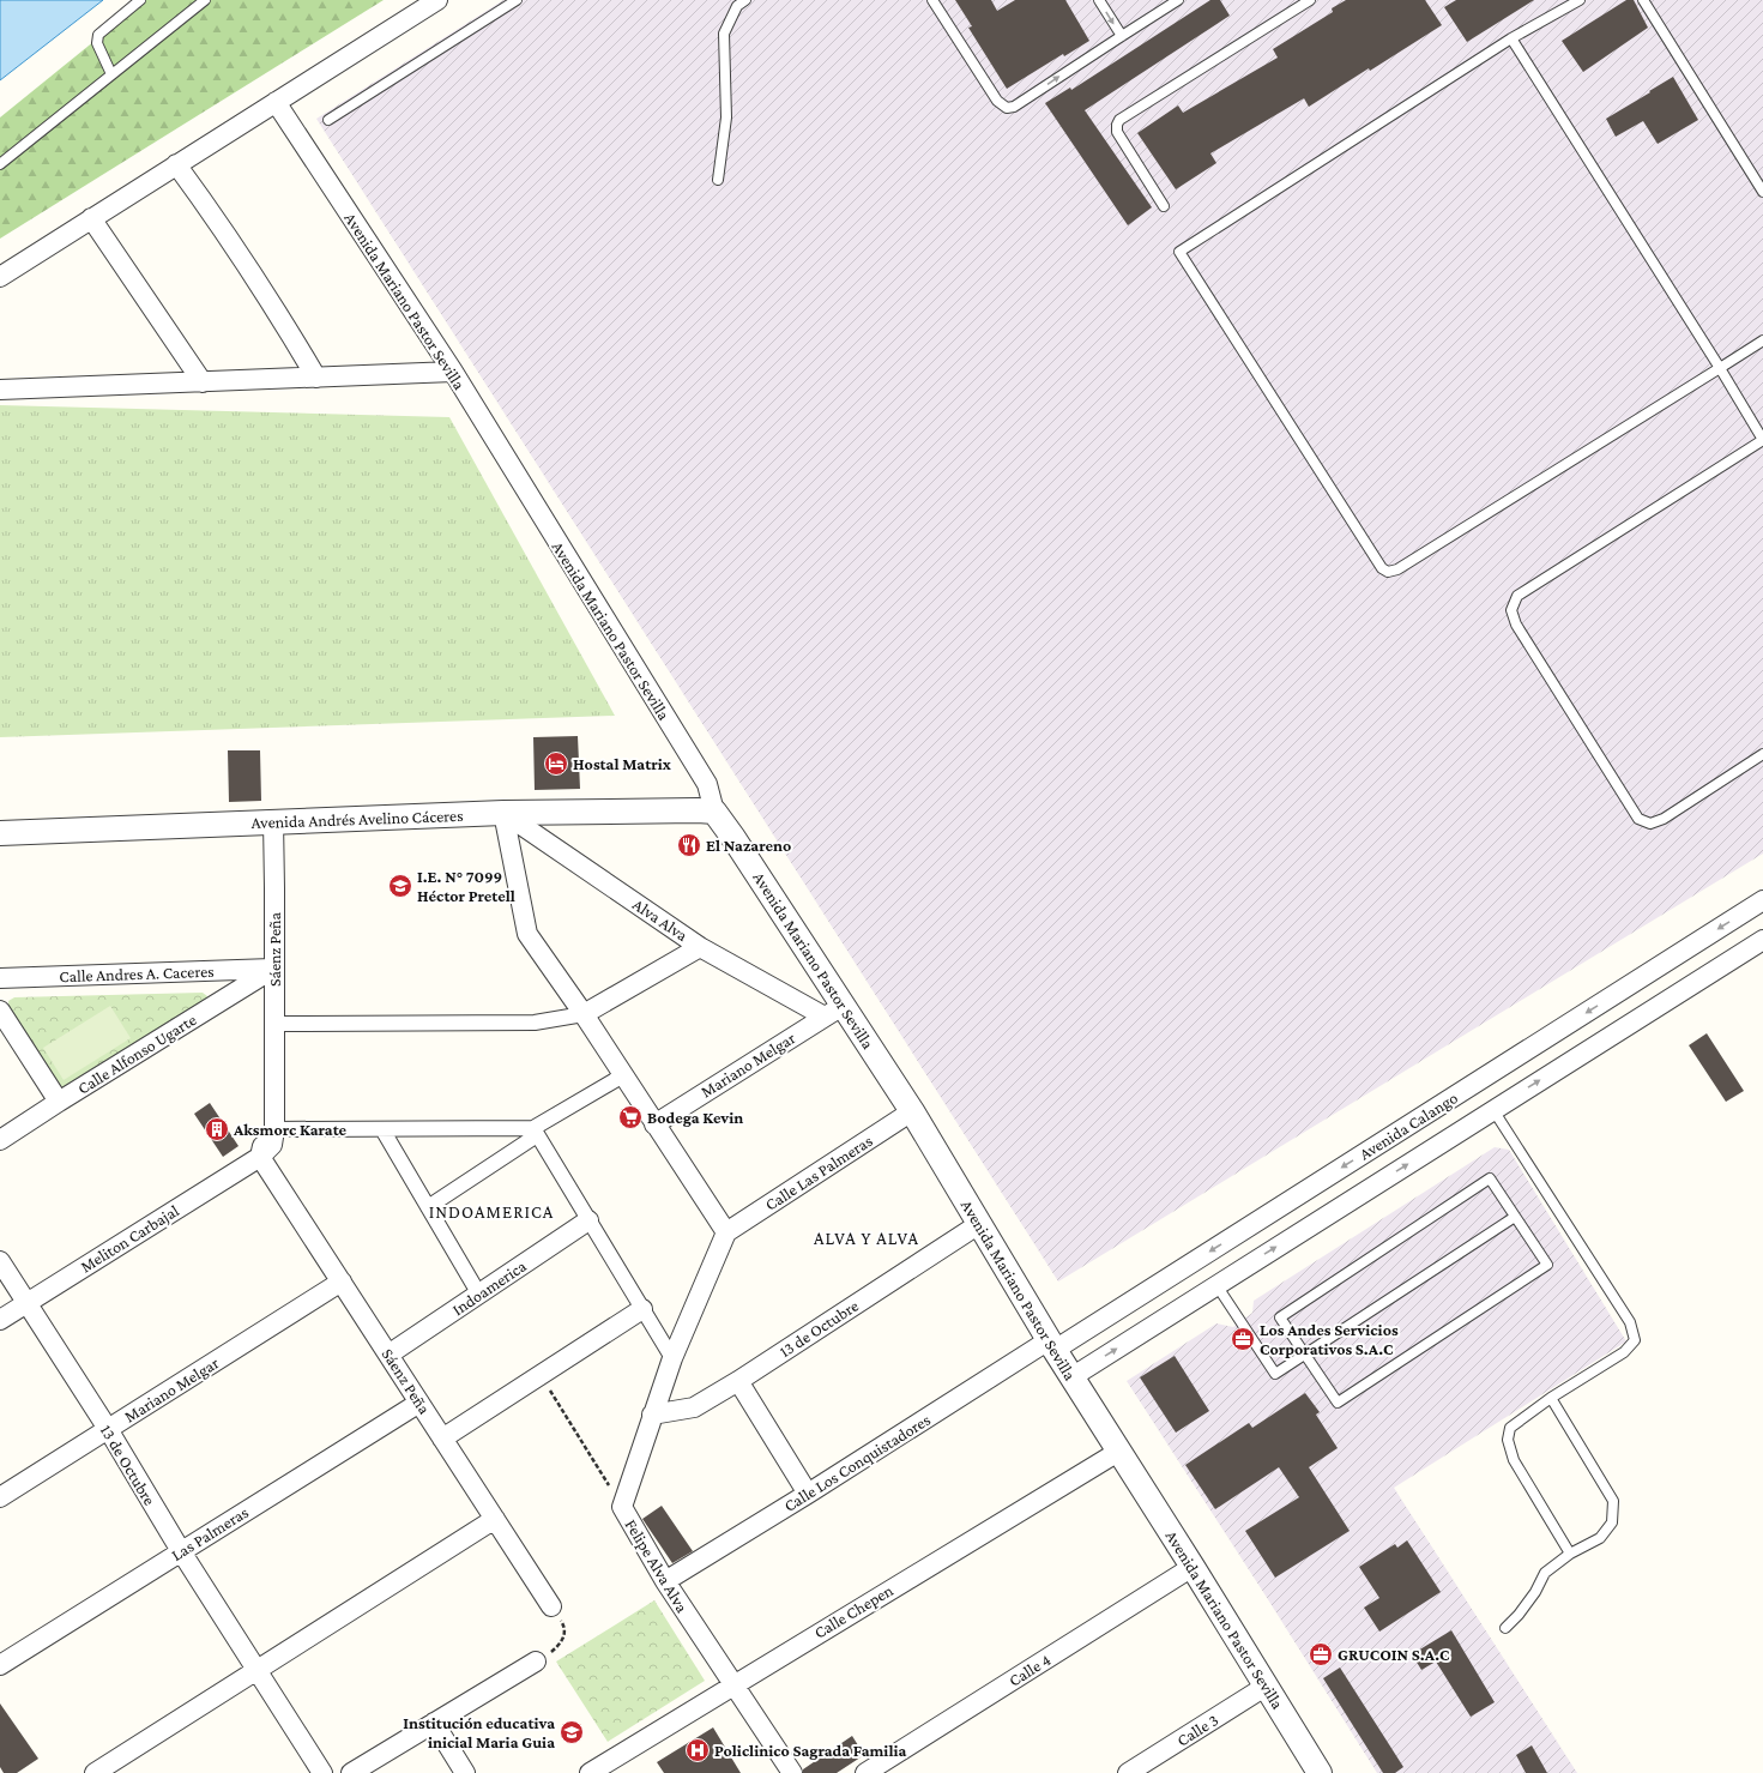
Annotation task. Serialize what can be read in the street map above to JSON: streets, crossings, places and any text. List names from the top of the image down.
{
  "streets": {
    "street": [
      "Avenida Mariano Pastor Sevilla",
      "Avenida Andrés Avelino Cáceres",
      "Alva Alva",
      "Sáenz Peña",
      "Calle Andres A. Caceres",
      "Calle Alfonso Ugarte",
      "Mariano Melgar",
      "Avenida Calango",
      "Calle Las Palmeras",
      "Meliton Carbajal",
      "Indoamerica",
      "13 de Octubre",
      "Calle Los Conquistadores",
      "Las Palmeras",
      "Felipe Alva Alva",
      "Calle Chepen",
      "Calle 4",
      "Calle 3"
    ]
  },
  "crossings": [
    ["Avenida Mariano Pastor Sevilla", "Avenida Andrés Avelino Cáceres"],
    ["Avenida Mariano Pastor Sevilla", "Alva Alva"],
    ["Avenida Mariano Pastor Sevilla", "Mariano Melgar"],
    ["Avenida Mariano Pastor Sevilla", "Avenida Calango"],
    ["Avenida Mariano Pastor Sevilla", "Calle Las Palmeras"],
    ["Avenida Mariano Pastor Sevilla", "13 de Octubre"],
    ["Avenida Mariano Pastor Sevilla", "Calle Los Conquistadores"],
    ["Avenida Mariano Pastor Sevilla", "Calle Chepen"],
    ["Avenida Mariano Pastor Sevilla", "Calle 4"],
    ["Avenida Mariano Pastor Sevilla", "Calle 3"],
    ["Avenida Andrés Avelino Cáceres", "Alva Alva"],
    ["Avenida Andrés Avelino Cáceres", "Sáenz Peña"],
    ["Alva Alva", "Mariano Melgar"],
    ["Sáenz Peña", "Calle Andres A. Caceres"],
    ["Sáenz Peña", "Calle Alfonso Ugarte"],
    ["Sáenz Peña", "Mariano Melgar"],
    ["Sáenz Peña", "Meliton Carbajal"],
    ["Sáenz Peña", "Indoamerica"],
    ["Sáenz Peña", "Las Palmeras"],
    ["Calle Andres A. Caceres", "Calle Alfonso Ugarte"],
    ["Mariano Melgar", "13 de Octubre"],
    ["Avenida Calango", "Calle Los Conquistadores"],
    ["Calle Las Palmeras", "Felipe Alva Alva"],
    ["Meliton Carbajal", "13 de Octubre"],
    ["13 de Octubre", "Las Palmeras"],
    ["13 de Octubre", "Felipe Alva Alva"],
    ["Calle Los Conquistadores", "Felipe Alva Alva"],
    ["Felipe Alva Alva", "Calle Chepen"]
  ],
  "districts": ["INDOAMERICA", "ALVA Y ALVA"],
  "places": {
    "hotel": ["Hostal Matrix"],
    "restaurant": ["El Nazareno"],
    "school or university": ["I.E. N° 7099 Héctor Pretell", "Institución educativa inicial Maria Guia"],
    "supermarket": ["Bodega Kevin"],
    "building": ["Aksmorc Karate"],
    "office": ["Los Andes Servicios Corporativos S.A.C", "GRUCOIN S.A.C"],
    "hospital": ["Policlinico Sagrada Familia"]
  }
}
